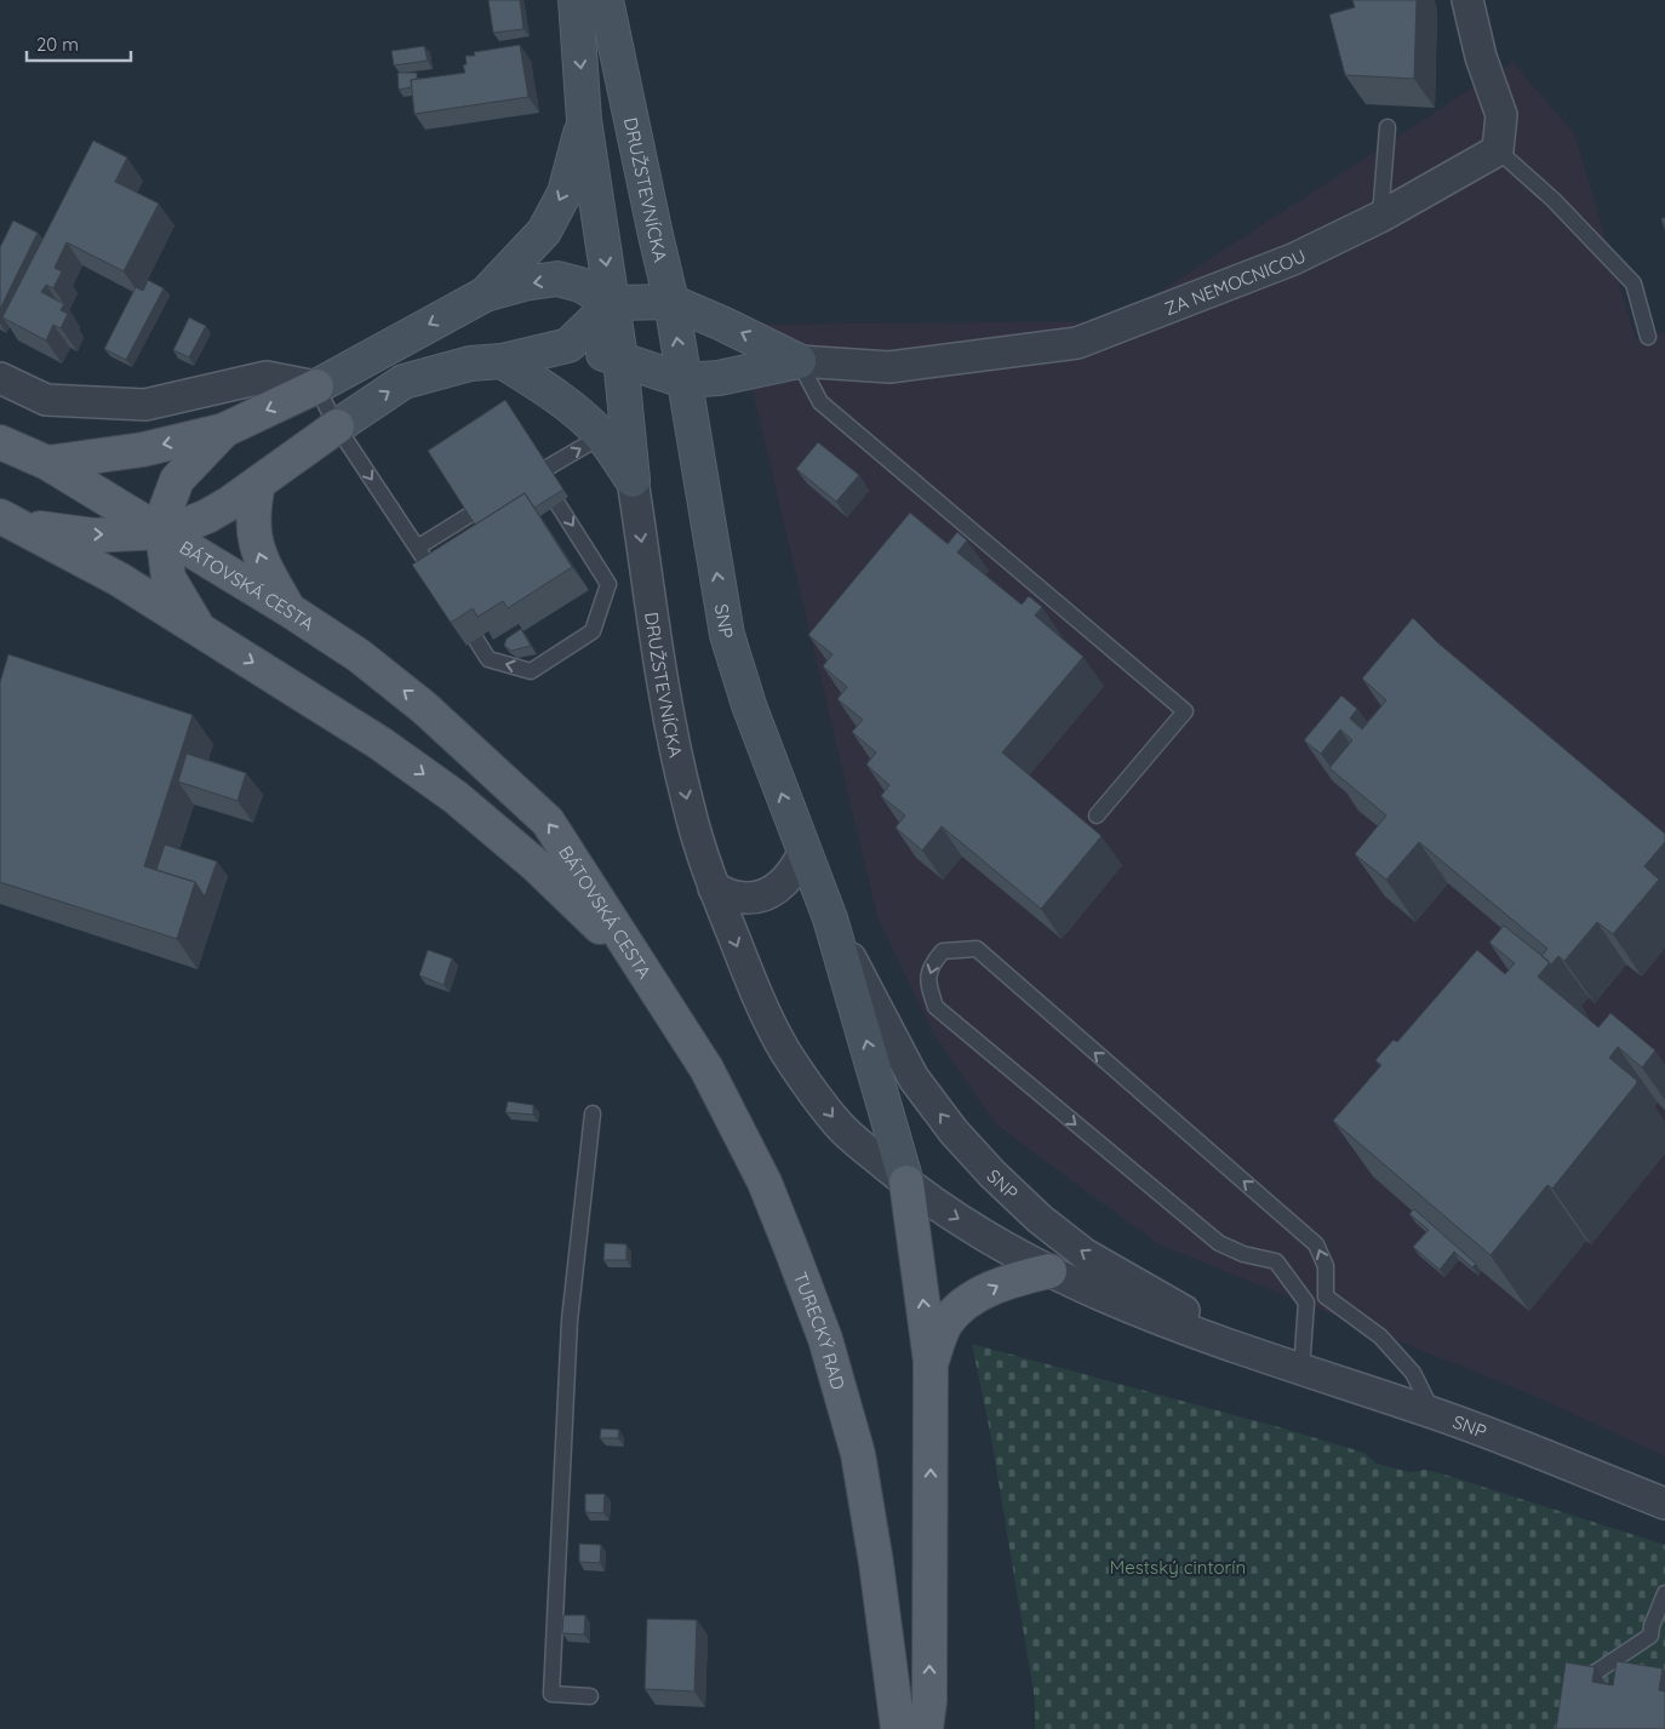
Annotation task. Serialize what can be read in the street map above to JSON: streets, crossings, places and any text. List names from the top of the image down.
{
  "streets": {
    "main road": [
      "DRUŽSTEVNÍCKA",
      "BÁTOVSKÁ CESTA",
      "SNP",
      "TURECKÝ RAD"
    ],
    "street": ["ZA NEMOCNICOU"]
  },
  "crossings": [
    ["DRUŽSTEVNÍCKA", "SNP"],
    ["BÁTOVSKÁ CESTA", "TURECKÝ RAD"]
  ],
  "parks": ["Mestský cintorín"],
  "scale_bar": "20 m"
}
